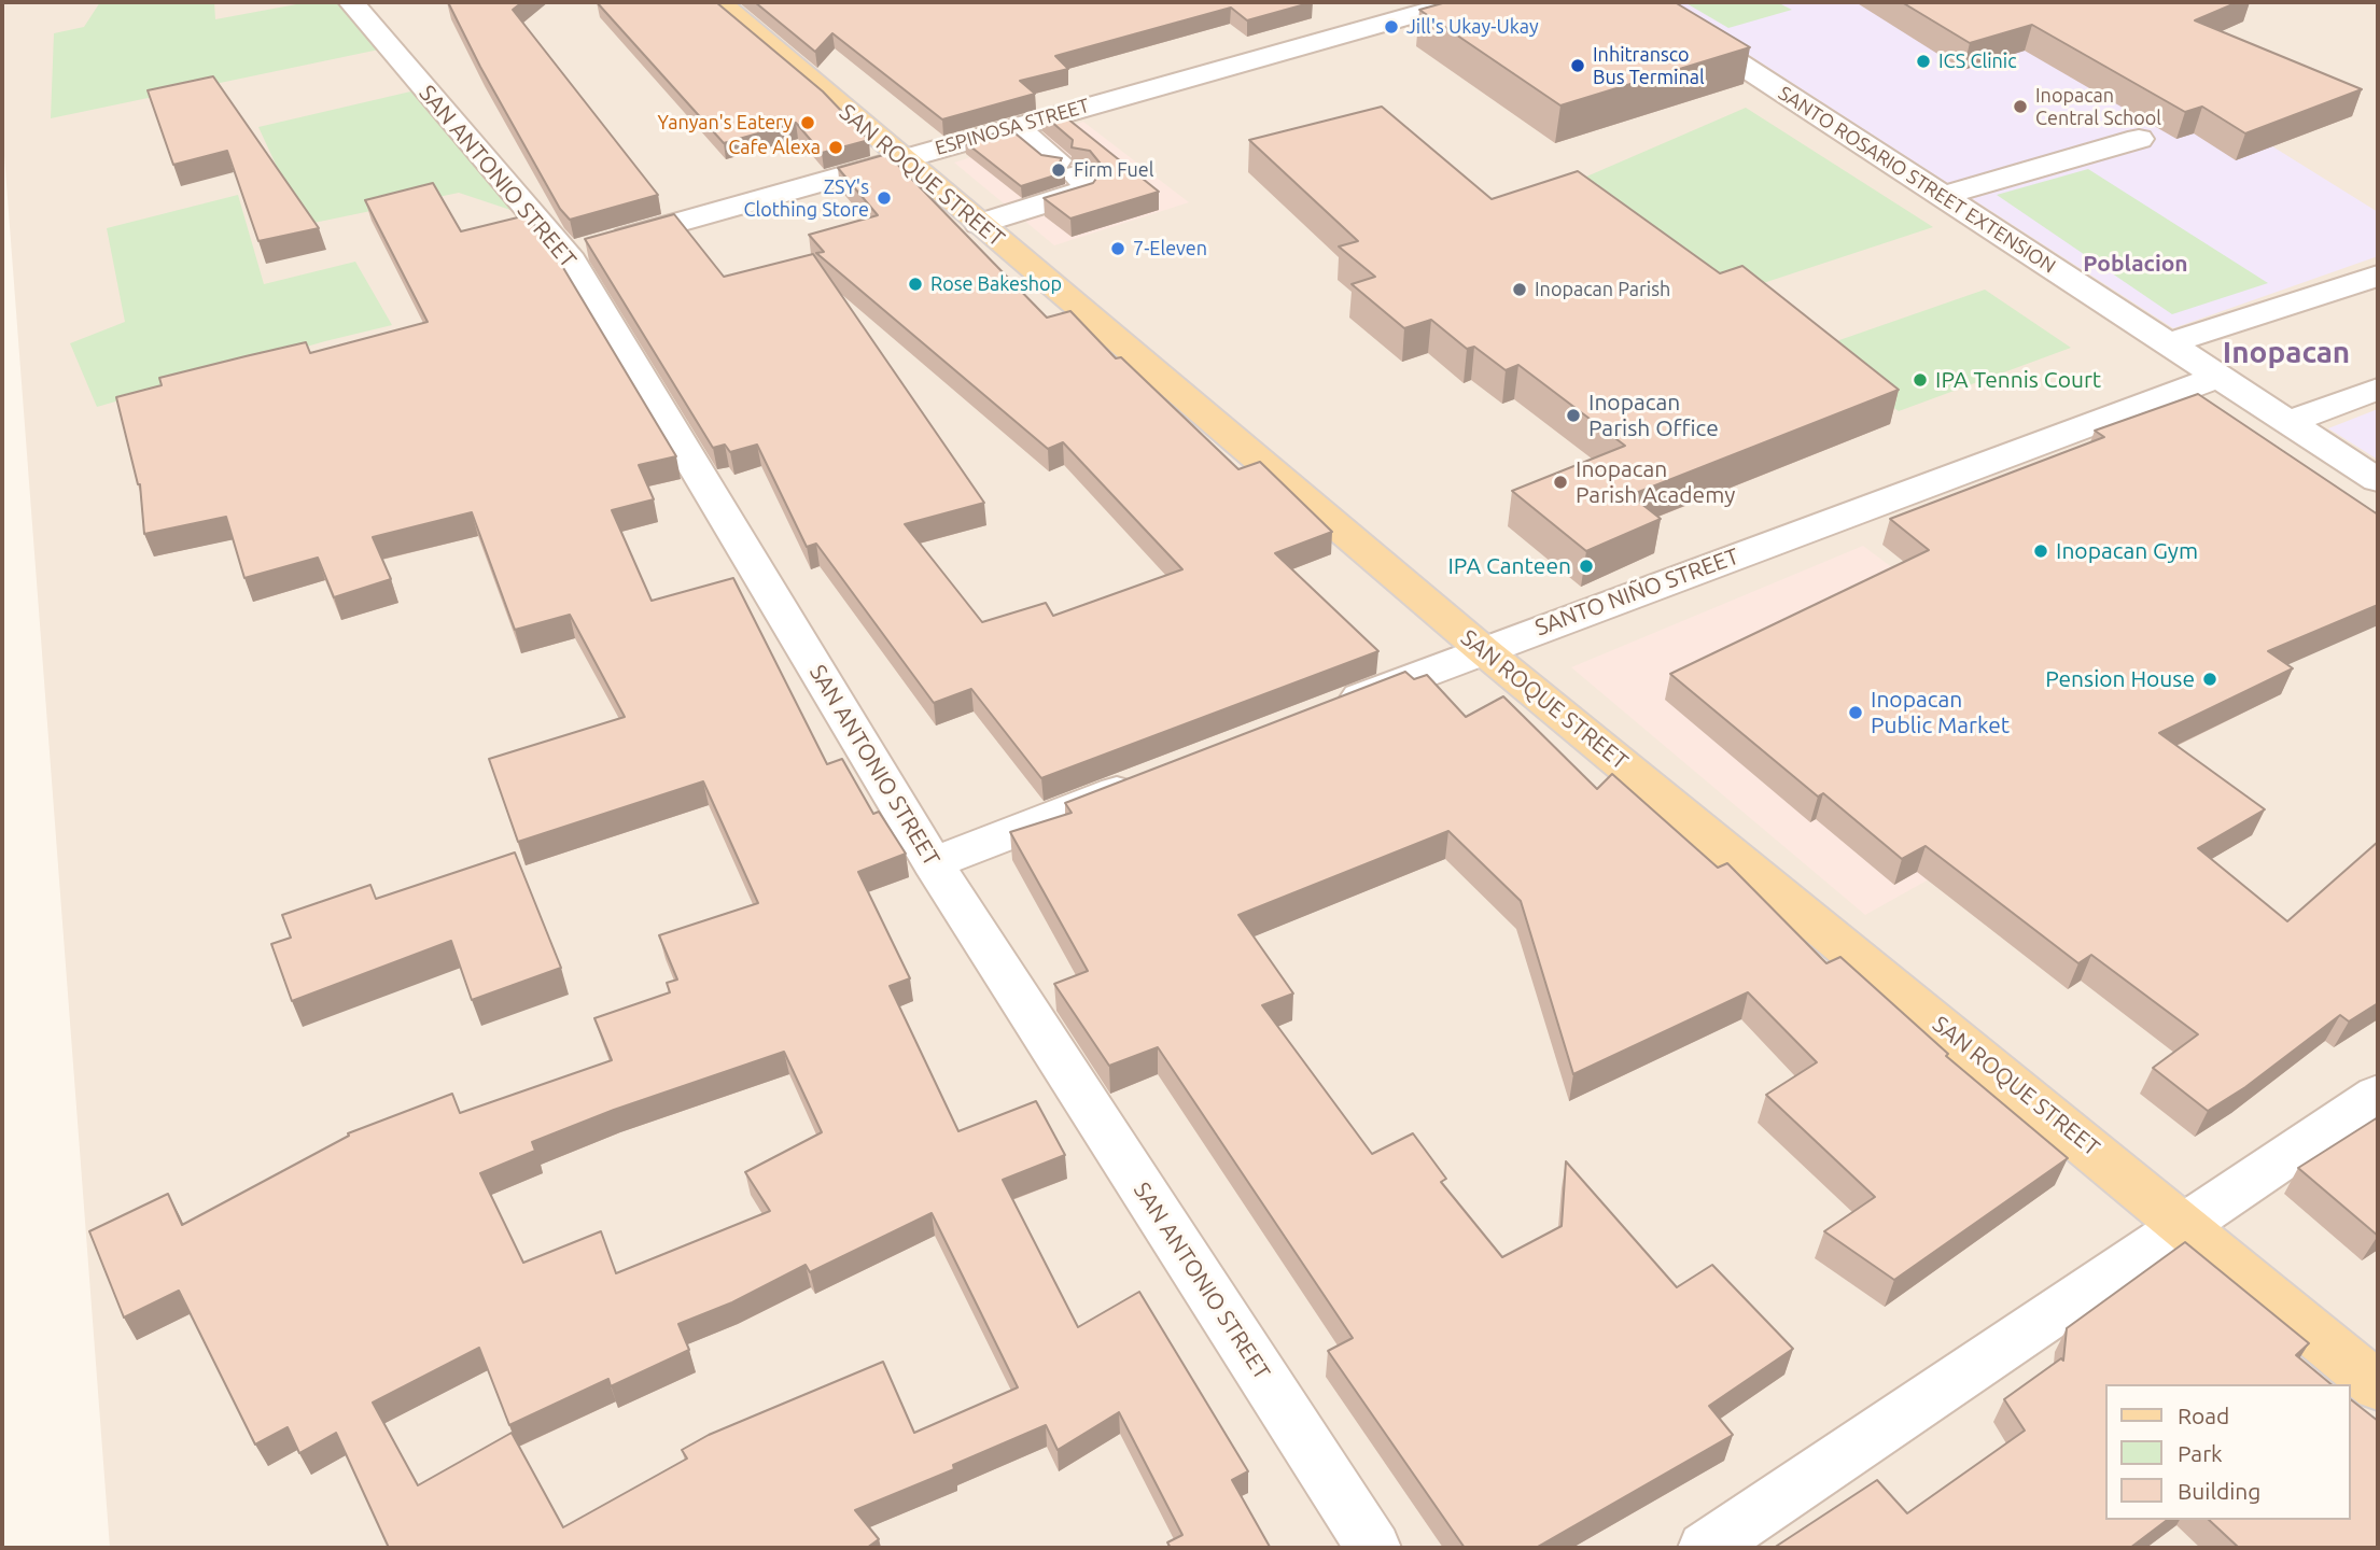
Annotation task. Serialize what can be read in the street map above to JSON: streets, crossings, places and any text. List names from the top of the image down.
{
  "streets": {
    "main road": ["SAN ROQUE STREET"],
    "street": [
      "ESPINOSA STREET",
      "SAN ANTONIO STREET",
      "SANTO ROSARIO STREET EXTENSION",
      "SANTO NIÑO STREET"
    ]
  },
  "crossings": [
    ["ESPINOSA STREET", "SAN ROQUE STREET"],
    ["ESPINOSA STREET", "SAN ANTONIO STREET"],
    ["SAN ROQUE STREET", "SANTO NIÑO STREET"],
    ["SANTO ROSARIO STREET EXTENSION", "SANTO NIÑO STREET"]
  ],
  "districts": ["Poblacion", "Inopacan"],
  "places": [
    "Jill's Ukay-Ukay",
    "ICS Clinic",
    "Inhitransco Bus Terminal",
    "Inopacan Central School",
    "Yanyan's Eatery",
    "Cafe Alexa",
    "Firm Fuel",
    "ZSY's Clothing Store",
    "7-Eleven",
    "Rose Bakeshop",
    "Inopacan Parish",
    "IPA Tennis Court",
    "Inopacan Parish Office",
    "Inopacan Parish Academy",
    "Inopacan Gym",
    "IPA Canteen",
    "Pension House",
    "Inopacan Public Market"
  ],
  "legend": ["Road", "Park", "Building"]
}
